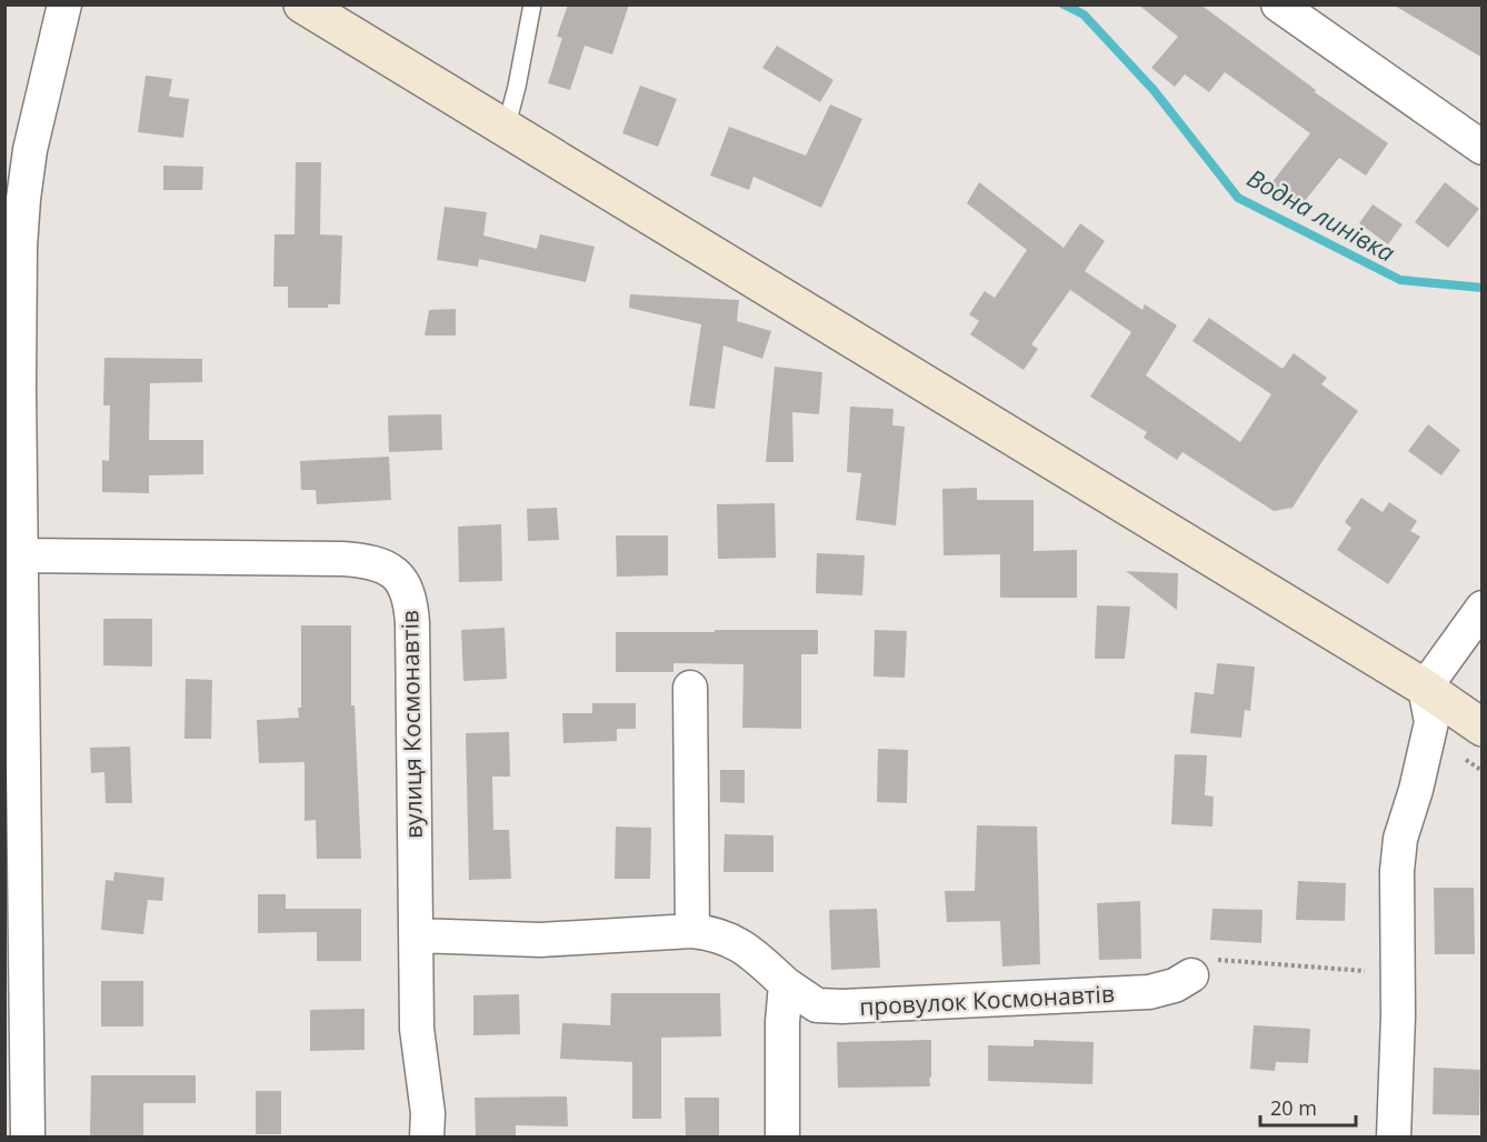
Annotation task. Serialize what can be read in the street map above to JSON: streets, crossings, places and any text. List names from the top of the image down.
{
  "streets": {
    "street": ["вулиця Космонавтів", "провулок Космонавтів"]
  },
  "crossings": [
    ["вулиця Космонавтів", "провулок Космонавтів"]
  ],
  "water": ["Водна линівка"],
  "scale_bar": "20 m"
}
